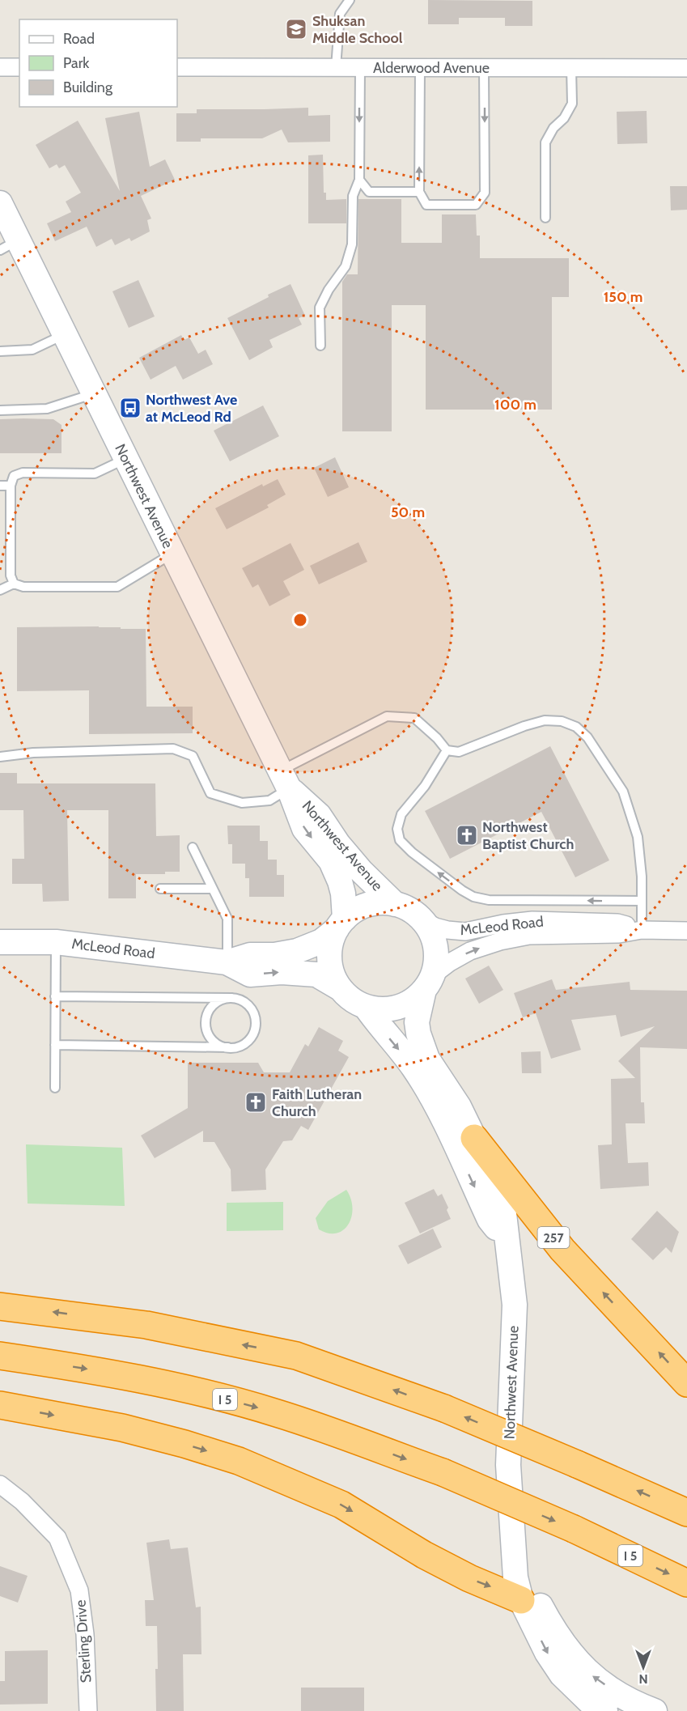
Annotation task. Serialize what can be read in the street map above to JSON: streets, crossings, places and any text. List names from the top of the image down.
{
  "streets": {
    "highway": ["257", "I 5"],
    "main road": ["Northwest Avenue", "McLeod Road"],
    "street": ["Alderwood Avenue", "Sterling Drive"]
  },
  "crossings": [
    ["Northwest Avenue", "McLeod Road"],
    ["Northwest Avenue", "257"]
  ],
  "places": {
    "school or university": ["Shuksan Middle School"],
    "bus stop": ["Northwest Ave at McLeod Rd"],
    "church": ["Northwest Baptist Church", "Faith Lutheran Church"]
  },
  "legend": ["Road", "Park", "Building"],
  "north": "bottom",
  "rings": ["150 m", "100 m", "50 m"]
}
